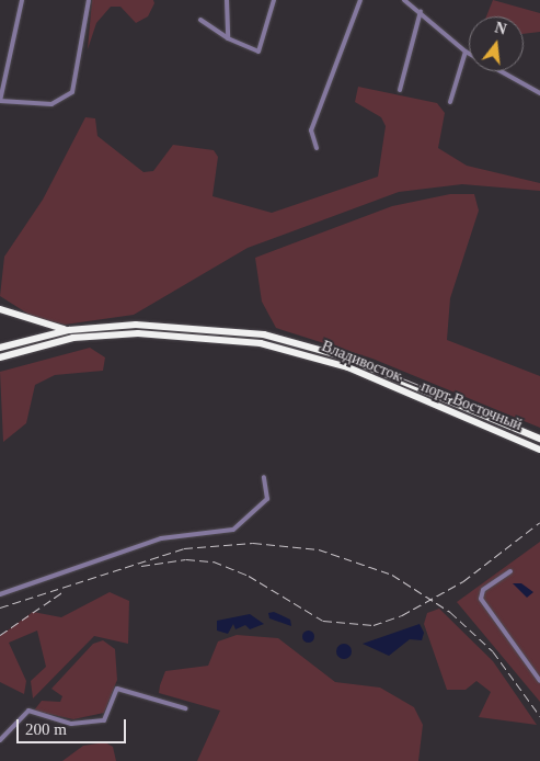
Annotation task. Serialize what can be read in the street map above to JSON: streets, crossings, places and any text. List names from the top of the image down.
{
  "streets": {
    "highway": ["Владивосток — порт Восточный"]
  },
  "scale_bar": "200 m",
  "north": "top"
}
